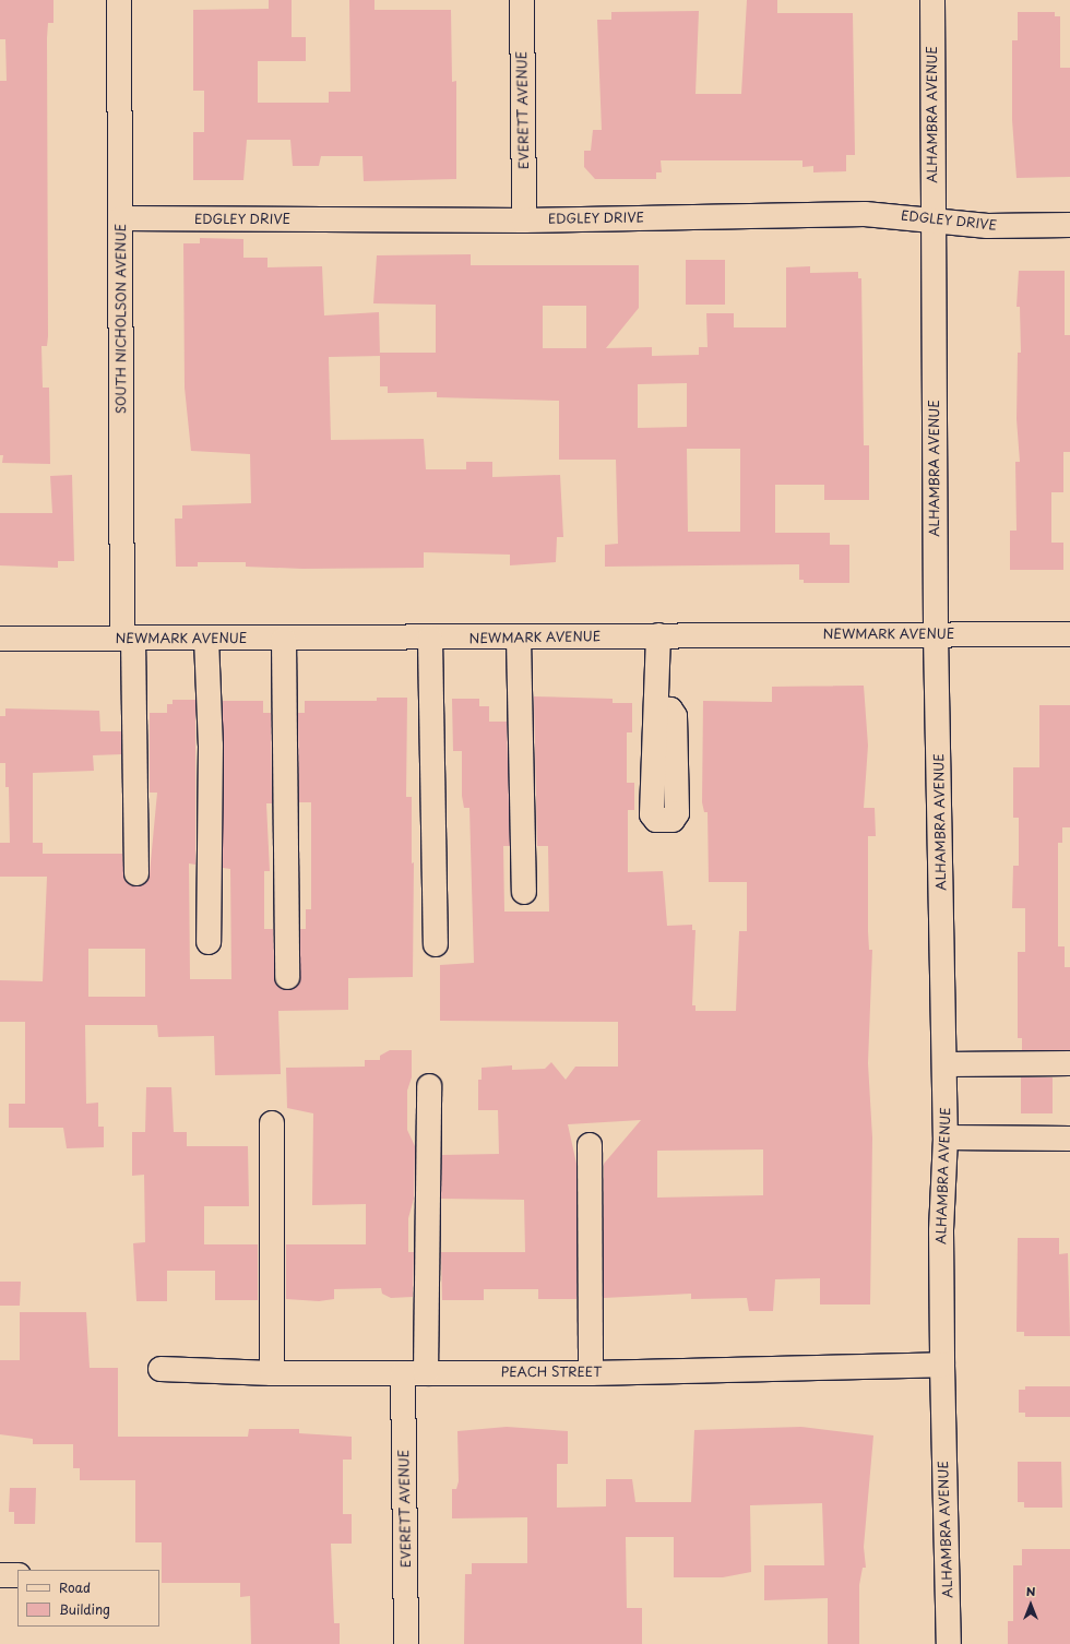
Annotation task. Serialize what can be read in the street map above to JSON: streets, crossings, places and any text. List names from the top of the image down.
{
  "streets": {
    "street": [
      "EVERETT AVENUE",
      "ALHAMBRA AVENUE",
      "EDGLEY DRIVE",
      "SOUTH NICHOLSON AVENUE",
      "NEWMARK AVENUE",
      "PEACH STREET"
    ]
  },
  "crossings": [
    ["EVERETT AVENUE", "EDGLEY DRIVE"],
    ["EVERETT AVENUE", "PEACH STREET"],
    ["ALHAMBRA AVENUE", "EDGLEY DRIVE"],
    ["ALHAMBRA AVENUE", "NEWMARK AVENUE"],
    ["ALHAMBRA AVENUE", "PEACH STREET"],
    ["EDGLEY DRIVE", "SOUTH NICHOLSON AVENUE"],
    ["SOUTH NICHOLSON AVENUE", "NEWMARK AVENUE"]
  ],
  "legend": ["Road", "Building"],
  "north": "top"
}
